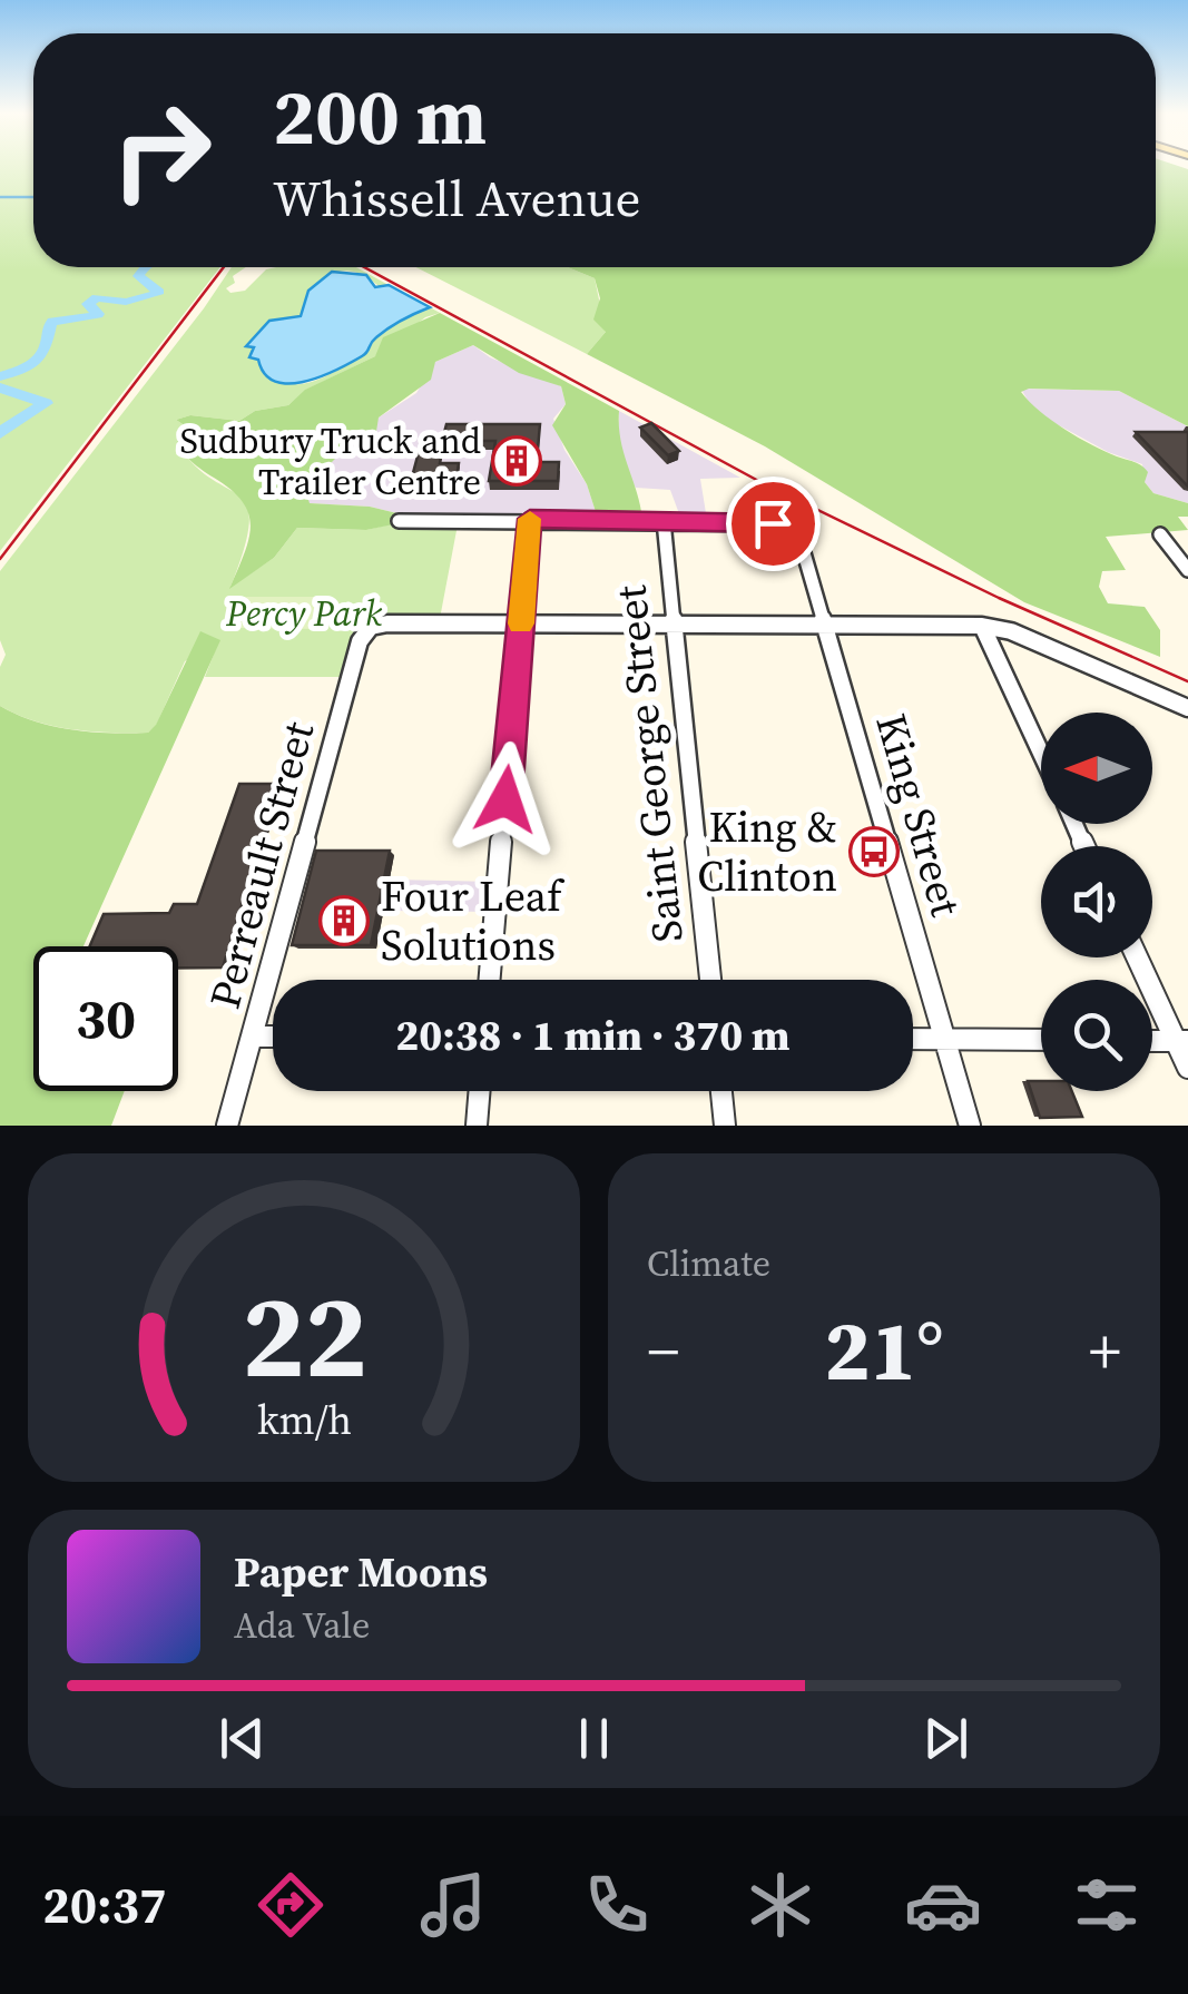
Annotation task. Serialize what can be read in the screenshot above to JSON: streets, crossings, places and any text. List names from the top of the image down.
{
  "streets": {
    "street": ["Saint George Street", "King Street", "Perreault Street"]
  },
  "crossings": [
    ["Saint George Street", "King Street"]
  ],
  "parks": ["Percy Park"],
  "places": {
    "building": ["Sudbury Truck and Trailer Centre", "Four Leaf Solutions"],
    "bus stop": ["King & Clinton"]
  },
  "north": "left",
  "page": {
    "turn": ["200 m", "Whissell Avenue"],
    "limit": "30",
    "trip": "20:38 · 1 min · 370 m",
    "tile": "Climate",
    "heat": ["−", "21°", "+"],
    "song": ["Paper Moons", "Ada Vale"],
    "tabs": "20:37",
    "gauge": ["22", "km/h"]
  }
}
